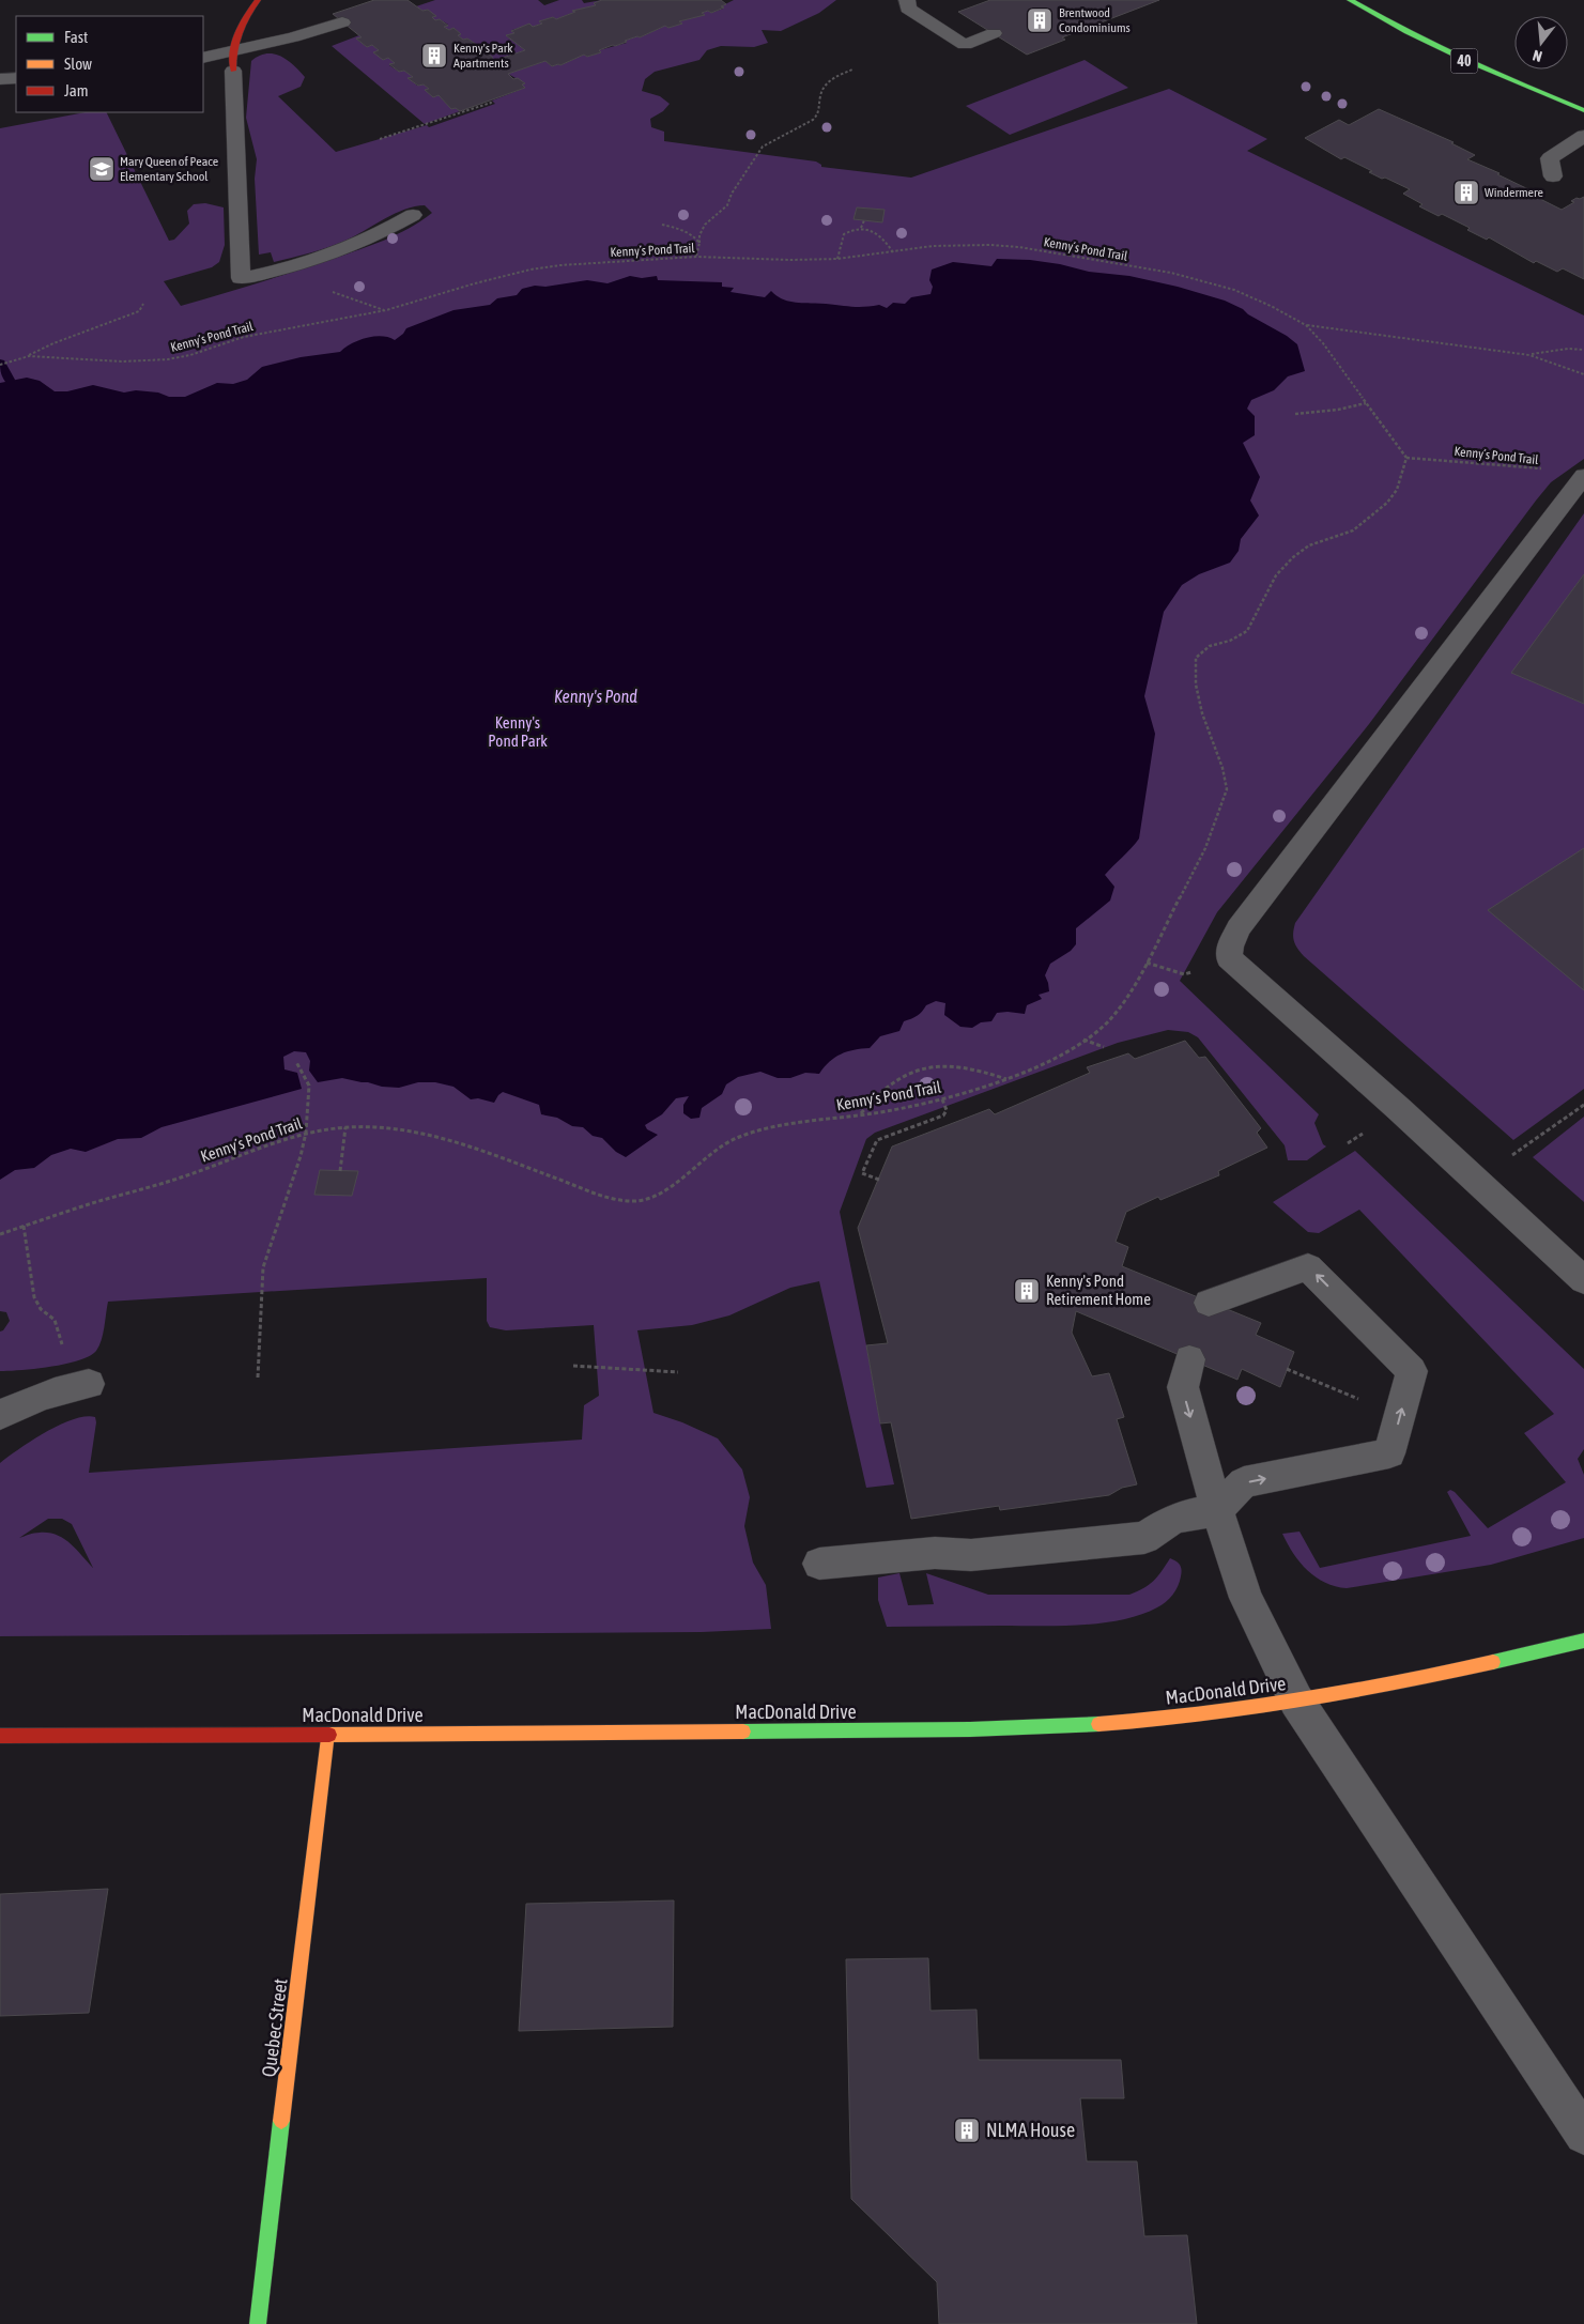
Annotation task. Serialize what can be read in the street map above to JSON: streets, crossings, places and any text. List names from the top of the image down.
{
  "streets": {
    "main road": ["40", "MacDonald Drive", "Quebec Street"],
    "path": ["Kenny´s Pond Trail"]
  },
  "crossings": [
    ["MacDonald Drive", "Quebec Street"]
  ],
  "water": ["Kenny's Pond"],
  "parks": ["Kenny's Pond Park"],
  "places": {
    "building": [
      "Brentwood Condominiums",
      "Kenny's Park Apartments",
      "Windermere",
      "Kenny's Pond Retirement Home",
      "NLMA House"
    ],
    "school or university": ["Mary Queen of Peace Elementary School"]
  },
  "legend": ["Fast", "Slow", "Jam"],
  "north": "bottom"
}
